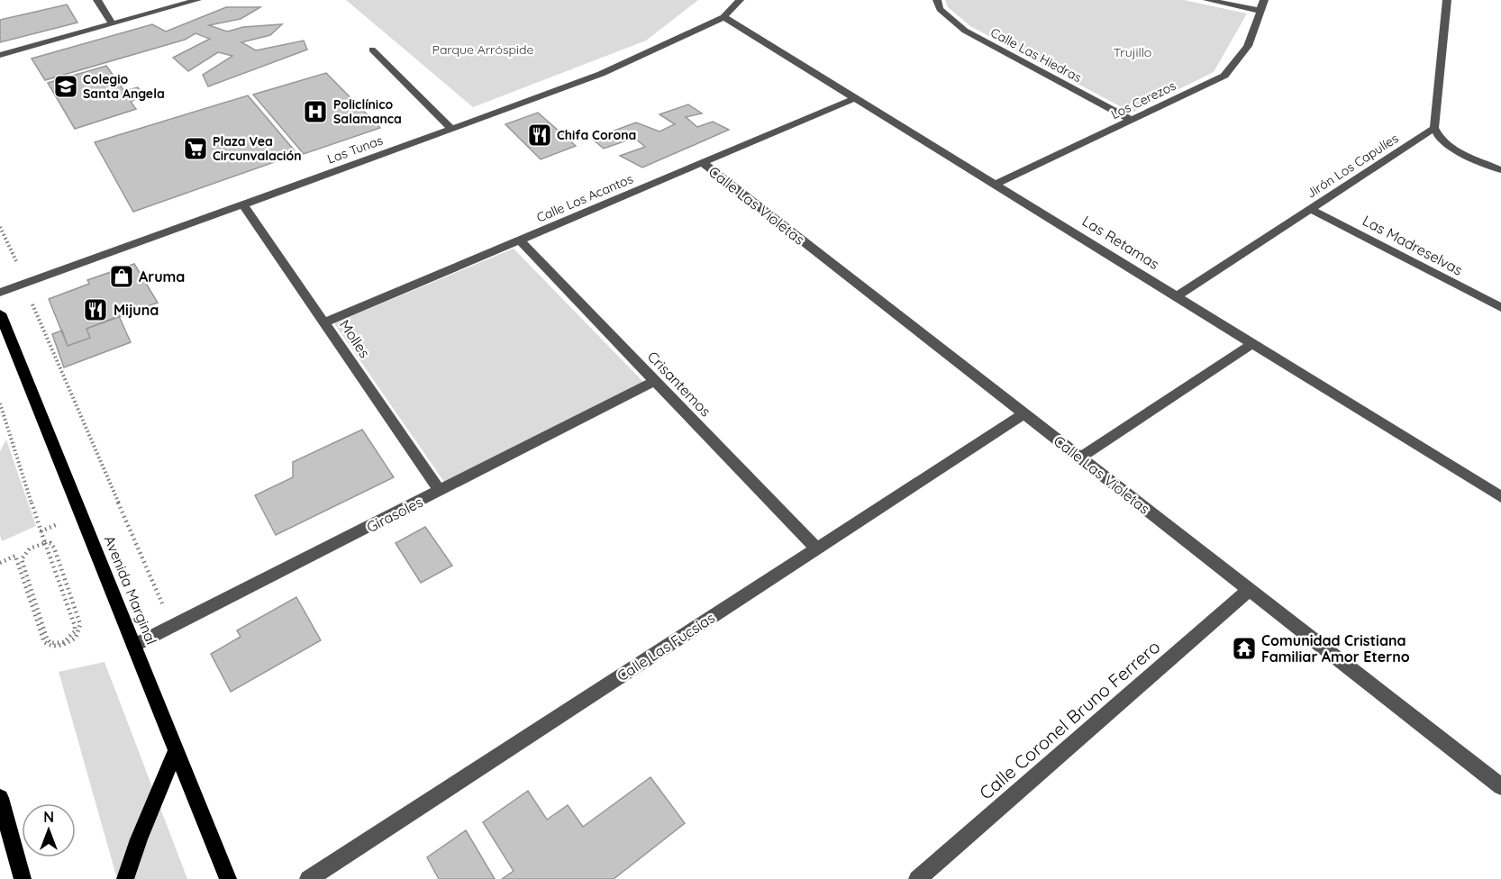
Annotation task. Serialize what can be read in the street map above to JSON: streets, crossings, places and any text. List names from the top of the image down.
{
  "streets": {
    "main road": ["Avenida Marginal"],
    "street": [
      "Calle Las Hiedras",
      "Los Cerezos",
      "Las Tunas",
      "Jirón Los Capulíes",
      "Calle Los Acantos",
      "Calle Las Violetas",
      "Las Retamas",
      "Las Madreselvas",
      "Molles",
      "Crisantemos",
      "Girasoles",
      "Calle Las Fucsias",
      "Calle Coronel Bruno Ferrero"
    ]
  },
  "crossings": [
    ["Calle Las Hiedras", "Los Cerezos"],
    ["Los Cerezos", "Las Retamas"],
    ["Las Tunas", "Las Retamas"],
    ["Las Tunas", "Molles"],
    ["Jirón Los Capulíes", "Las Retamas"],
    ["Jirón Los Capulíes", "Las Madreselvas"],
    ["Calle Los Acantos", "Calle Las Violetas"],
    ["Calle Los Acantos", "Las Retamas"],
    ["Calle Los Acantos", "Molles"],
    ["Calle Los Acantos", "Crisantemos"],
    ["Calle Las Violetas", "Calle Las Fucsias"],
    ["Calle Las Violetas", "Calle Coronel Bruno Ferrero"],
    ["Molles", "Girasoles"],
    ["Crisantemos", "Girasoles"],
    ["Crisantemos", "Calle Las Fucsias"],
    ["Girasoles", "Avenida Marginal"]
  ],
  "parks": ["Parque Arróspide", "Trujillo"],
  "places": {
    "school or university": ["Colegio Santa Angela"],
    "hospital": ["Policlínico Salamanca"],
    "restaurant": ["Chifa Corona", "Mijuna"],
    "supermarket": ["Plaza Vea Circunvalación"],
    "shop": ["Aruma"],
    "temple": ["Comunidad Cristiana Familiar Amor Eterno"]
  },
  "north": "top"
}
